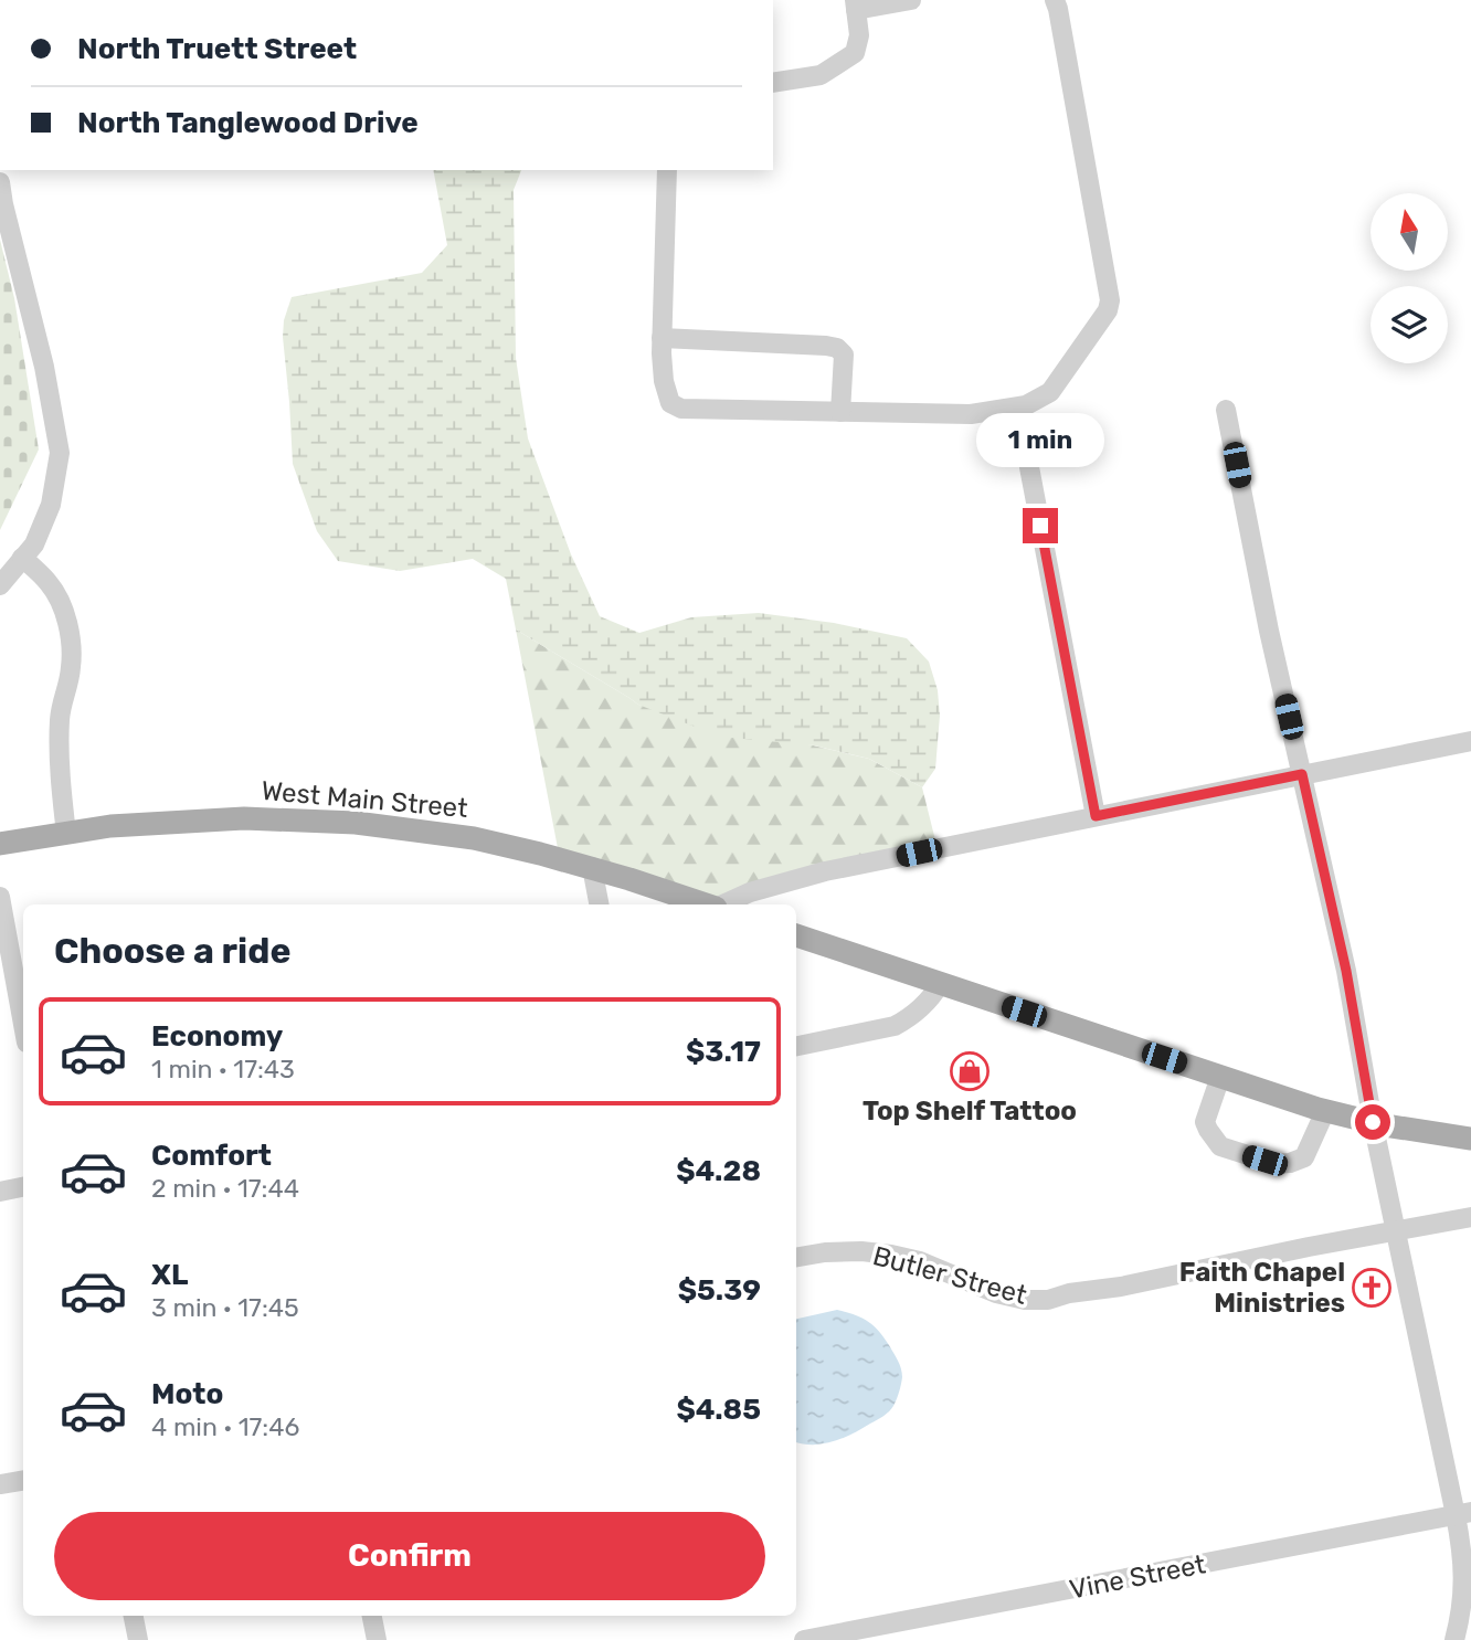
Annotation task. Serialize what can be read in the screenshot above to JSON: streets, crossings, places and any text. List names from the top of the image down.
{
  "streets": {
    "main road": ["West Main Street"],
    "street": ["Butler Street", "Vine Street"]
  },
  "places": {
    "shop": ["Top Shelf Tattoo"],
    "church": ["Faith Chapel Ministries"]
  },
  "north": "top",
  "page": {
    "banner": ["North Truett Street", "North Tanglewood Drive"],
    "bubble": "1 min",
    "heading": "Choose a ride",
    "list": [
      {
        "name": "Economy",
        "note": "1 min · 17:43",
        "value": "$3.17"
      },
      {
        "name": "Comfort",
        "note": "2 min · 17:44",
        "value": "$4.28"
      },
      {
        "name": "XL",
        "note": "3 min · 17:45",
        "value": "$5.39"
      },
      {
        "name": "Moto",
        "note": "4 min · 17:46",
        "value": "$4.85"
      }
    ],
    "buttons": "Confirm"
  }
}
